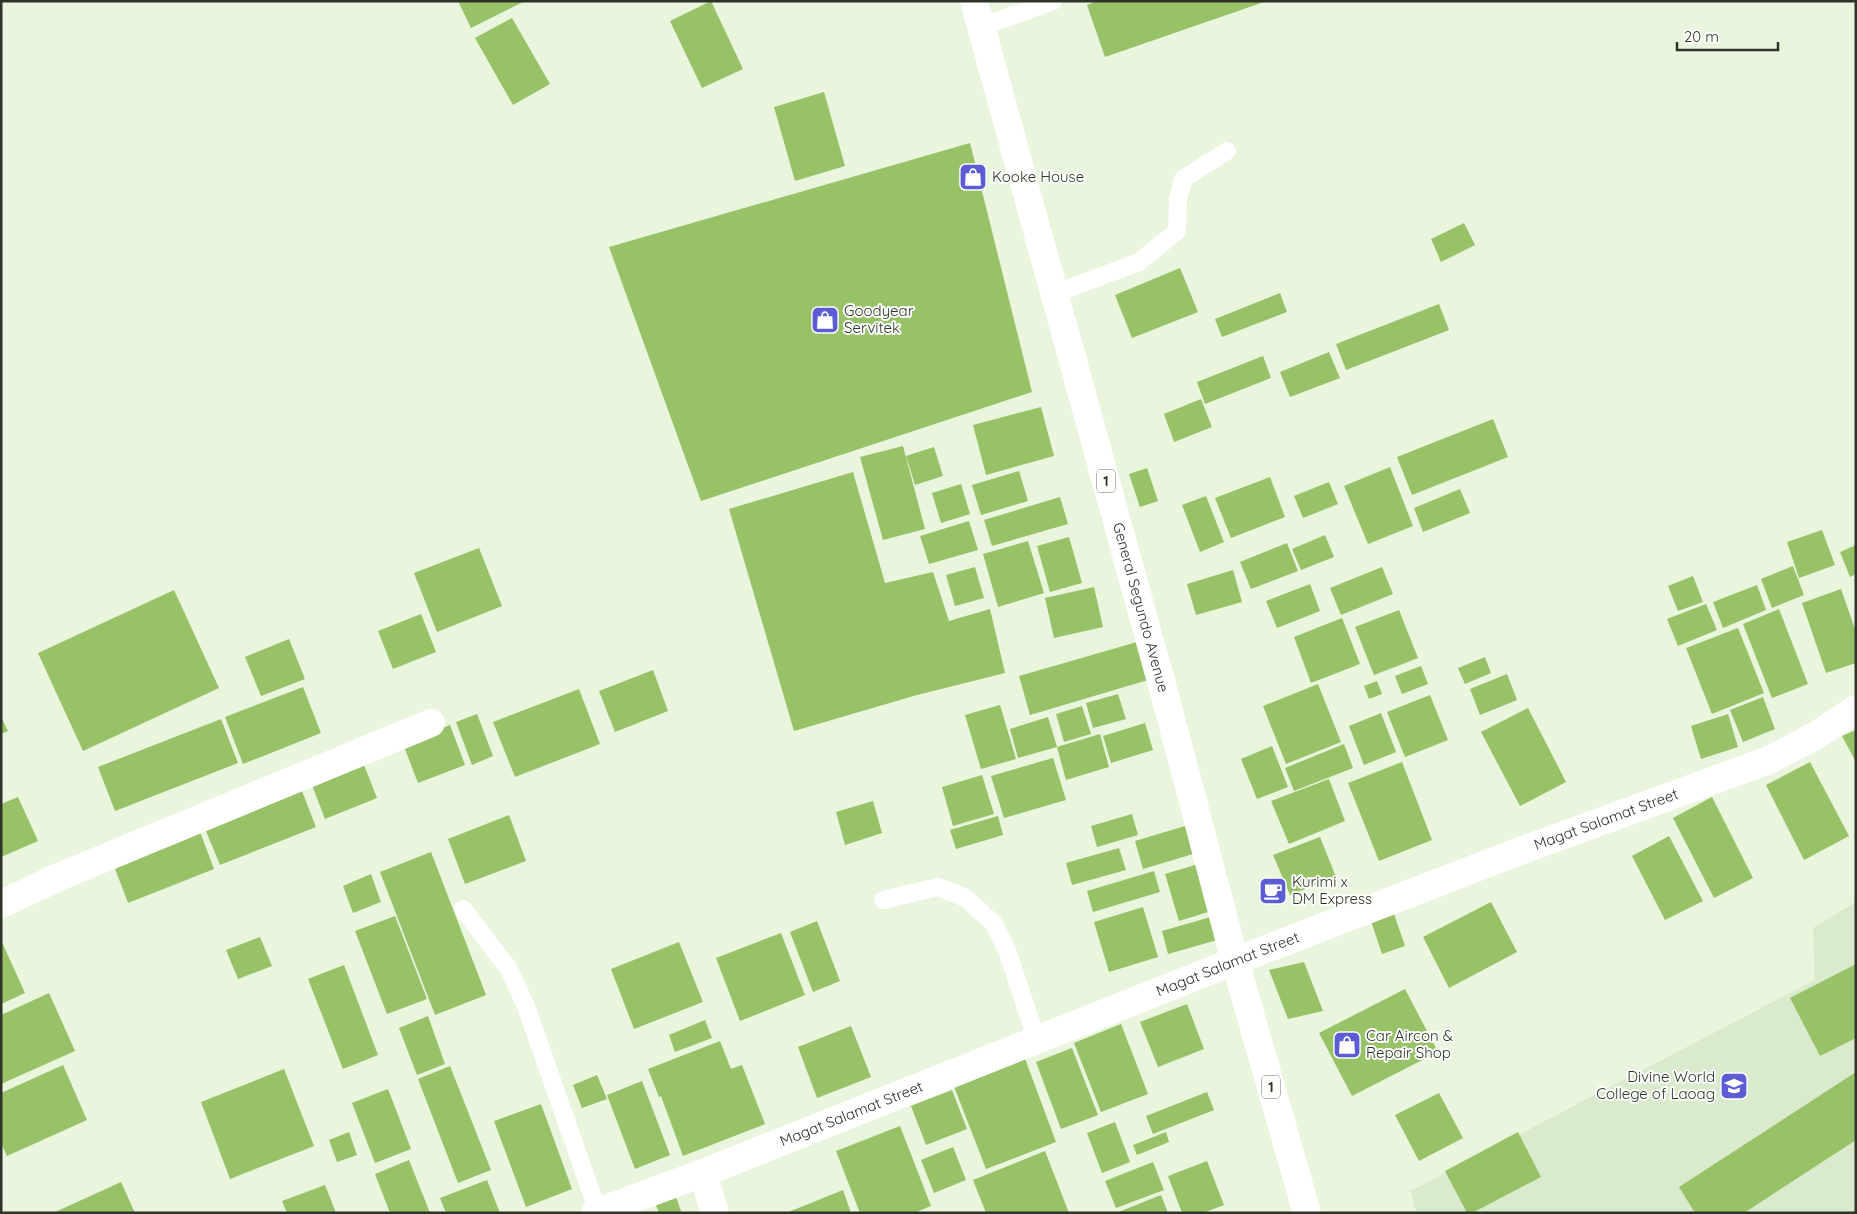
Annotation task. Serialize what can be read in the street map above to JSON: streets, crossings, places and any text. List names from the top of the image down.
{
  "streets": {
    "main road": ["1", "General Segundo Avenue", "Magat Salamat Street"]
  },
  "crossings": [
    ["General Segundo Avenue", "Magat Salamat Street"]
  ],
  "places": {
    "shop": ["Kooke House", "Goodyear Servitek", "Car Aircon & Repair Shop"],
    "cafe": ["Kurimi x DM Express"],
    "school or university": ["Divine World College of Laoag"]
  },
  "scale_bar": "20 m"
}
